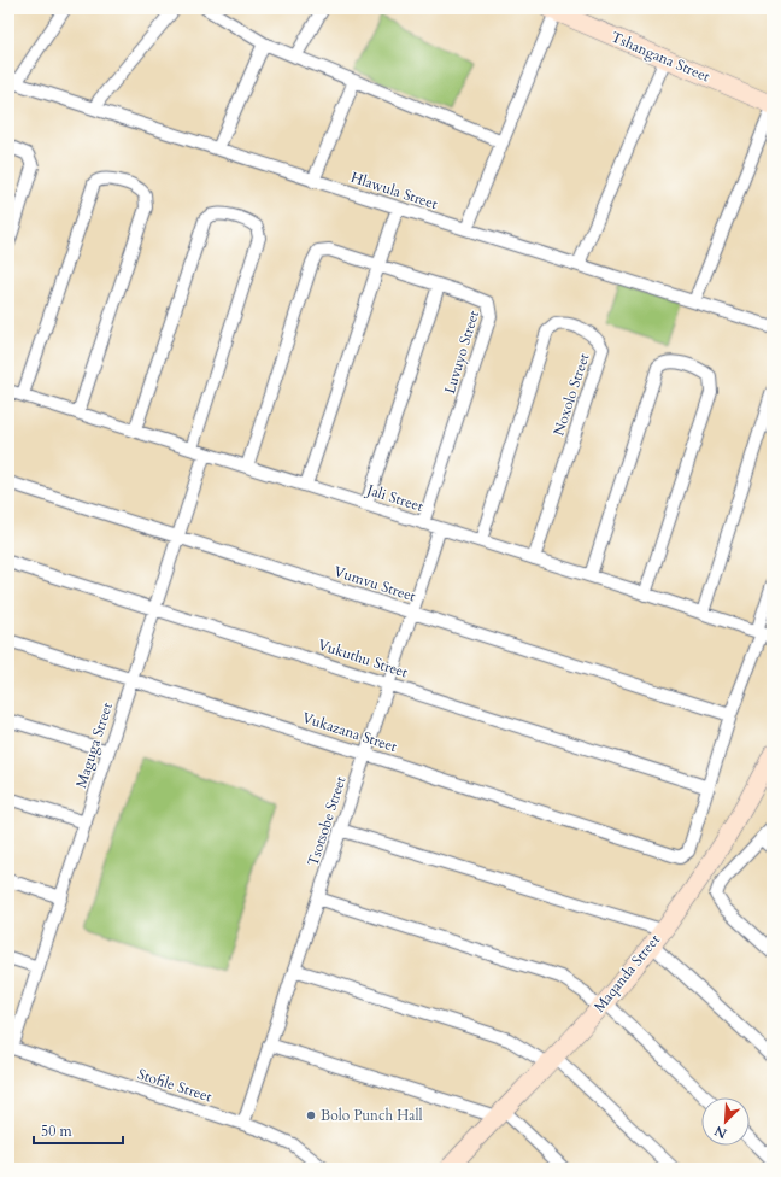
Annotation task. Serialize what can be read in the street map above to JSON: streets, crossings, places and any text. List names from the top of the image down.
{
  "streets": {
    "street": [
      "Tshangana Street",
      "Hlawula Street",
      "Luvuyo Street",
      "Noxolo Street",
      "Jali Street",
      "Vumvu Street",
      "Vukuthu Street",
      "Vukazana Street",
      "Maguga Street",
      "Tsotsobe Street",
      "Maqanda Street",
      "Stofile Street"
    ]
  },
  "crossings": [
    ["Luvuyo Street", "Jali Street"],
    ["Noxolo Street", "Jali Street"],
    ["Jali Street", "Maguga Street"],
    ["Jali Street", "Tsotsobe Street"],
    ["Vumvu Street", "Maguga Street"],
    ["Vumvu Street", "Tsotsobe Street"],
    ["Vukuthu Street", "Vukazana Street"],
    ["Vukuthu Street", "Maguga Street"],
    ["Vukuthu Street", "Tsotsobe Street"],
    ["Vukazana Street", "Maguga Street"],
    ["Vukazana Street", "Tsotsobe Street"],
    ["Maguga Street", "Stofile Street"],
    ["Tsotsobe Street", "Stofile Street"]
  ],
  "places": ["Bolo Punch Hall"],
  "scale_bar": "50 m",
  "north": "bottom left"
}
